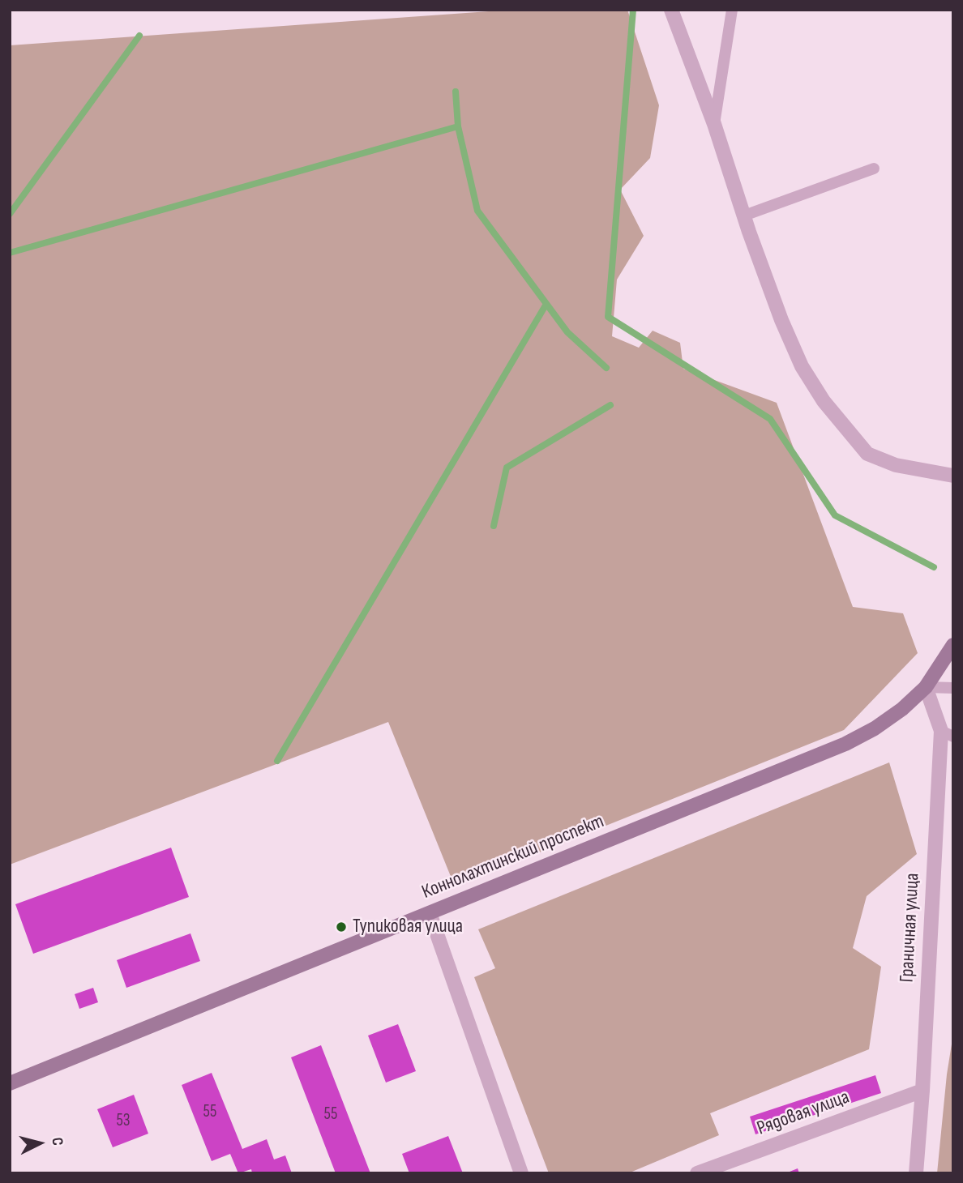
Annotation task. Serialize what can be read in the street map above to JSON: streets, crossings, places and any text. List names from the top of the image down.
{
  "streets": {
    "main road": ["Коннолахтинский проспект"],
    "street": ["Граничная улица", "Рядовая улица"]
  },
  "crossings": [
    ["Коннолахтинский проспект", "Граничная улица"],
    ["Граничная улица", "Рядовая улица"]
  ],
  "places": ["Тупиковая улица"],
  "house_numbers": ["55", "55", "53"],
  "north": "right"
}
